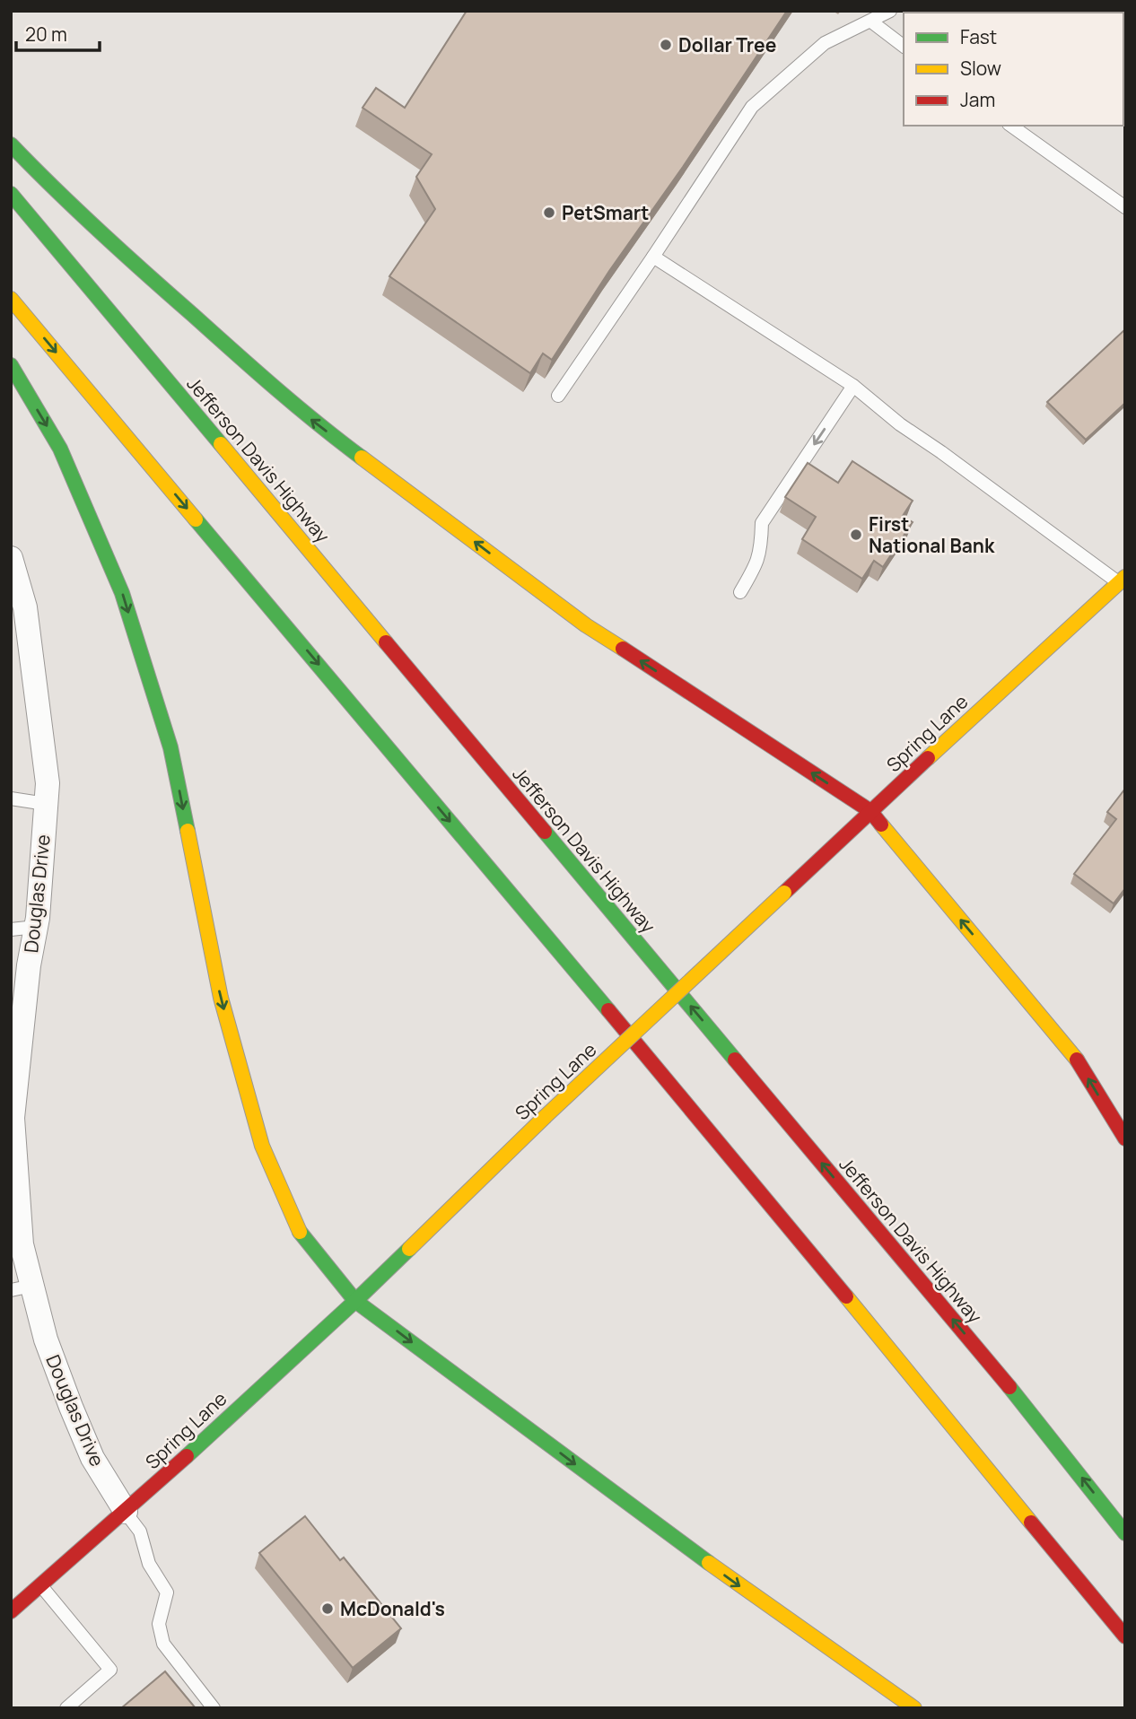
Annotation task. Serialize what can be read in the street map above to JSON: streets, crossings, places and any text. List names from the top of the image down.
{
  "streets": {
    "main road": ["Jefferson Davis Highway", "Spring Lane"],
    "street": ["Douglas Drive"]
  },
  "crossings": [
    ["Spring Lane", "Douglas Drive"]
  ],
  "places": [
    "Dollar Tree",
    "PetSmart",
    "First National Bank",
    "McDonald's"
  ],
  "legend": ["Fast", "Slow", "Jam"],
  "scale_bar": "20 m"
}
